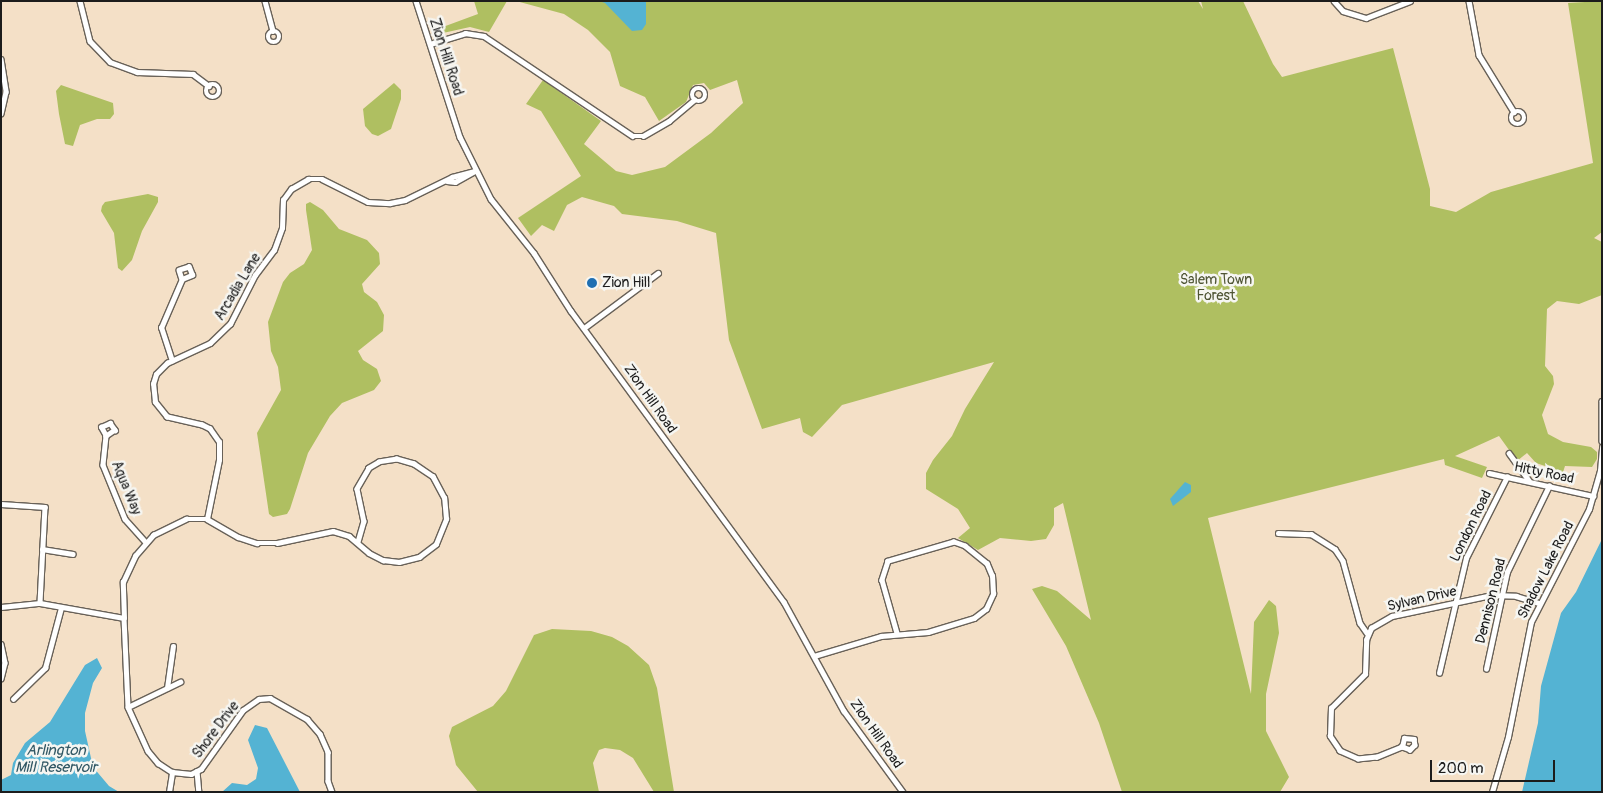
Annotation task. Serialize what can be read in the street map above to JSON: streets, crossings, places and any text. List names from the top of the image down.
{
  "streets": {
    "street": [
      "Zion Hill Road",
      "Arcadia Lane",
      "Hitty Road",
      "Aqua Way",
      "London Road",
      "Shadow Lake Road",
      "Sylvan Drive",
      "Dennison Road",
      "Shore Drive"
    ]
  },
  "crossings": [
    ["Zion Hill Road", "Arcadia Lane"],
    ["Hitty Road", "London Road"],
    ["Hitty Road", "Shadow Lake Road"],
    ["Hitty Road", "Dennison Road"],
    ["London Road", "Sylvan Drive"],
    ["Shadow Lake Road", "Sylvan Drive"],
    ["Sylvan Drive", "Dennison Road"]
  ],
  "water": ["Arlington Mill Reservoir"],
  "parks": ["Salem Town Forest"],
  "places": ["Zion Hill"],
  "scale_bar": "200 m"
}
